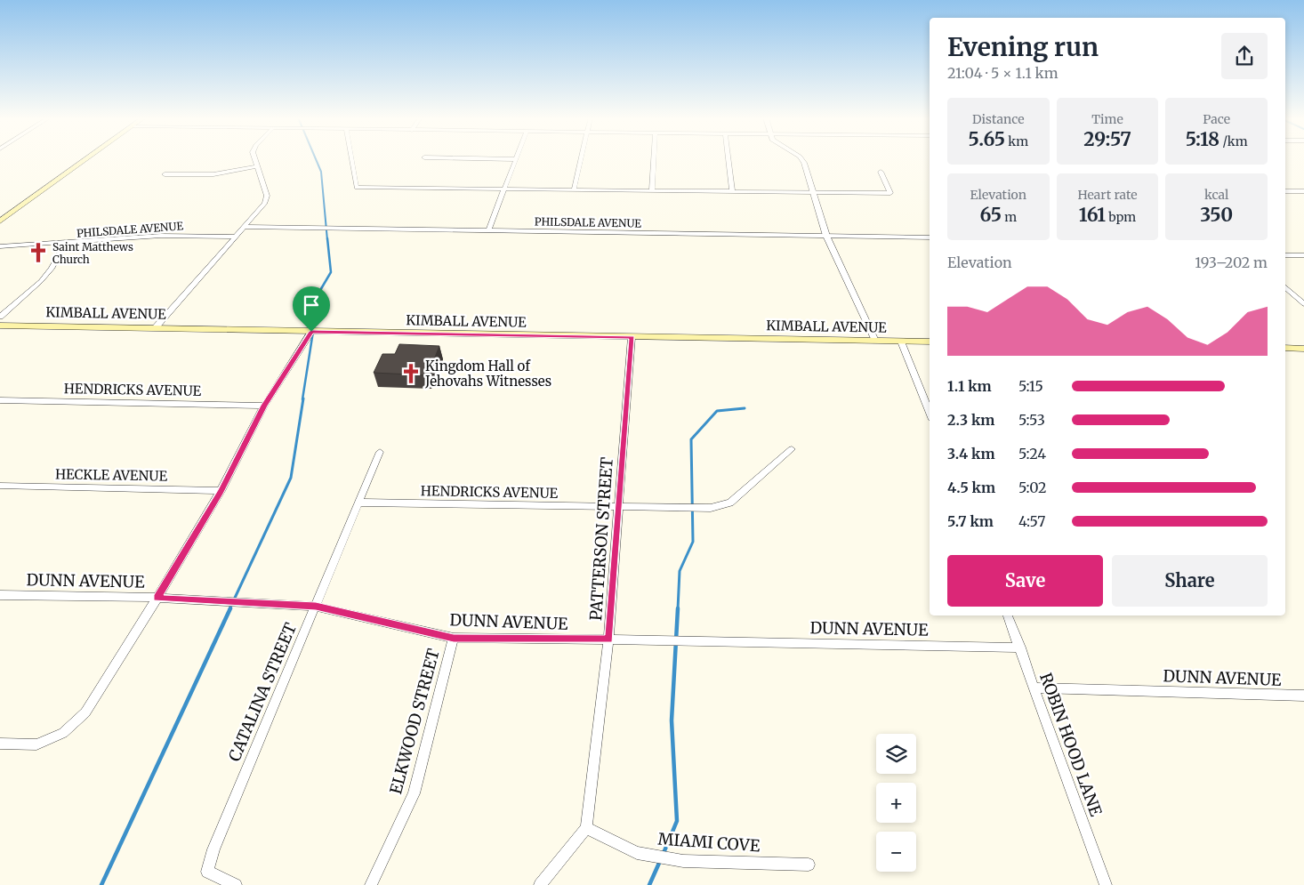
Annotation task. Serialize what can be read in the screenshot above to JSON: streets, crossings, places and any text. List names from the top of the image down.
{
  "streets": {
    "main road": ["KIMBALL AVENUE"],
    "street": [
      "PHILSDALE AVENUE",
      "HENDRICKS AVENUE",
      "HECKLE AVENUE",
      "PATTERSON STREET",
      "DUNN AVENUE",
      "CATALINA STREET",
      "ELKWOOD STREET",
      "ROBIN HOOD LANE",
      "MIAMI COVE"
    ]
  },
  "crossings": [
    ["KIMBALL AVENUE", "PATTERSON STREET"],
    ["HENDRICKS AVENUE", "PATTERSON STREET"],
    ["HENDRICKS AVENUE", "CATALINA STREET"],
    ["PATTERSON STREET", "DUNN AVENUE"],
    ["PATTERSON STREET", "MIAMI COVE"],
    ["DUNN AVENUE", "CATALINA STREET"],
    ["DUNN AVENUE", "ELKWOOD STREET"],
    ["DUNN AVENUE", "ROBIN HOOD LANE"]
  ],
  "places": {
    "church": ["Saint Matthews Church", "Kingdom Hall of Jehovahs Witnesses"]
  },
  "page": {
    "heading": ["Evening run", "21:04 · 5 × 1.1 km"],
    "stats": [
      ["Distance", "5.65 km"],
      ["Time", "29:57"],
      ["Pace", "5:18 /km"],
      ["Elevation", "65 m"],
      ["Heart rate", "161 bpm"],
      ["kcal", "350"]
    ],
    "chart": ["Elevation", "193–202 m"],
    "list": [
      {
        "name": "1.1 km",
        "note": "5:15"
      },
      {
        "name": "2.3 km",
        "note": "5:53"
      },
      {
        "name": "3.4 km",
        "note": "5:24"
      },
      {
        "name": "4.5 km",
        "note": "5:02"
      },
      {
        "name": "5.7 km",
        "note": "4:57"
      }
    ],
    "buttons": ["Save", "Share"],
    "map_buttons": ["+", "−"]
  }
}
